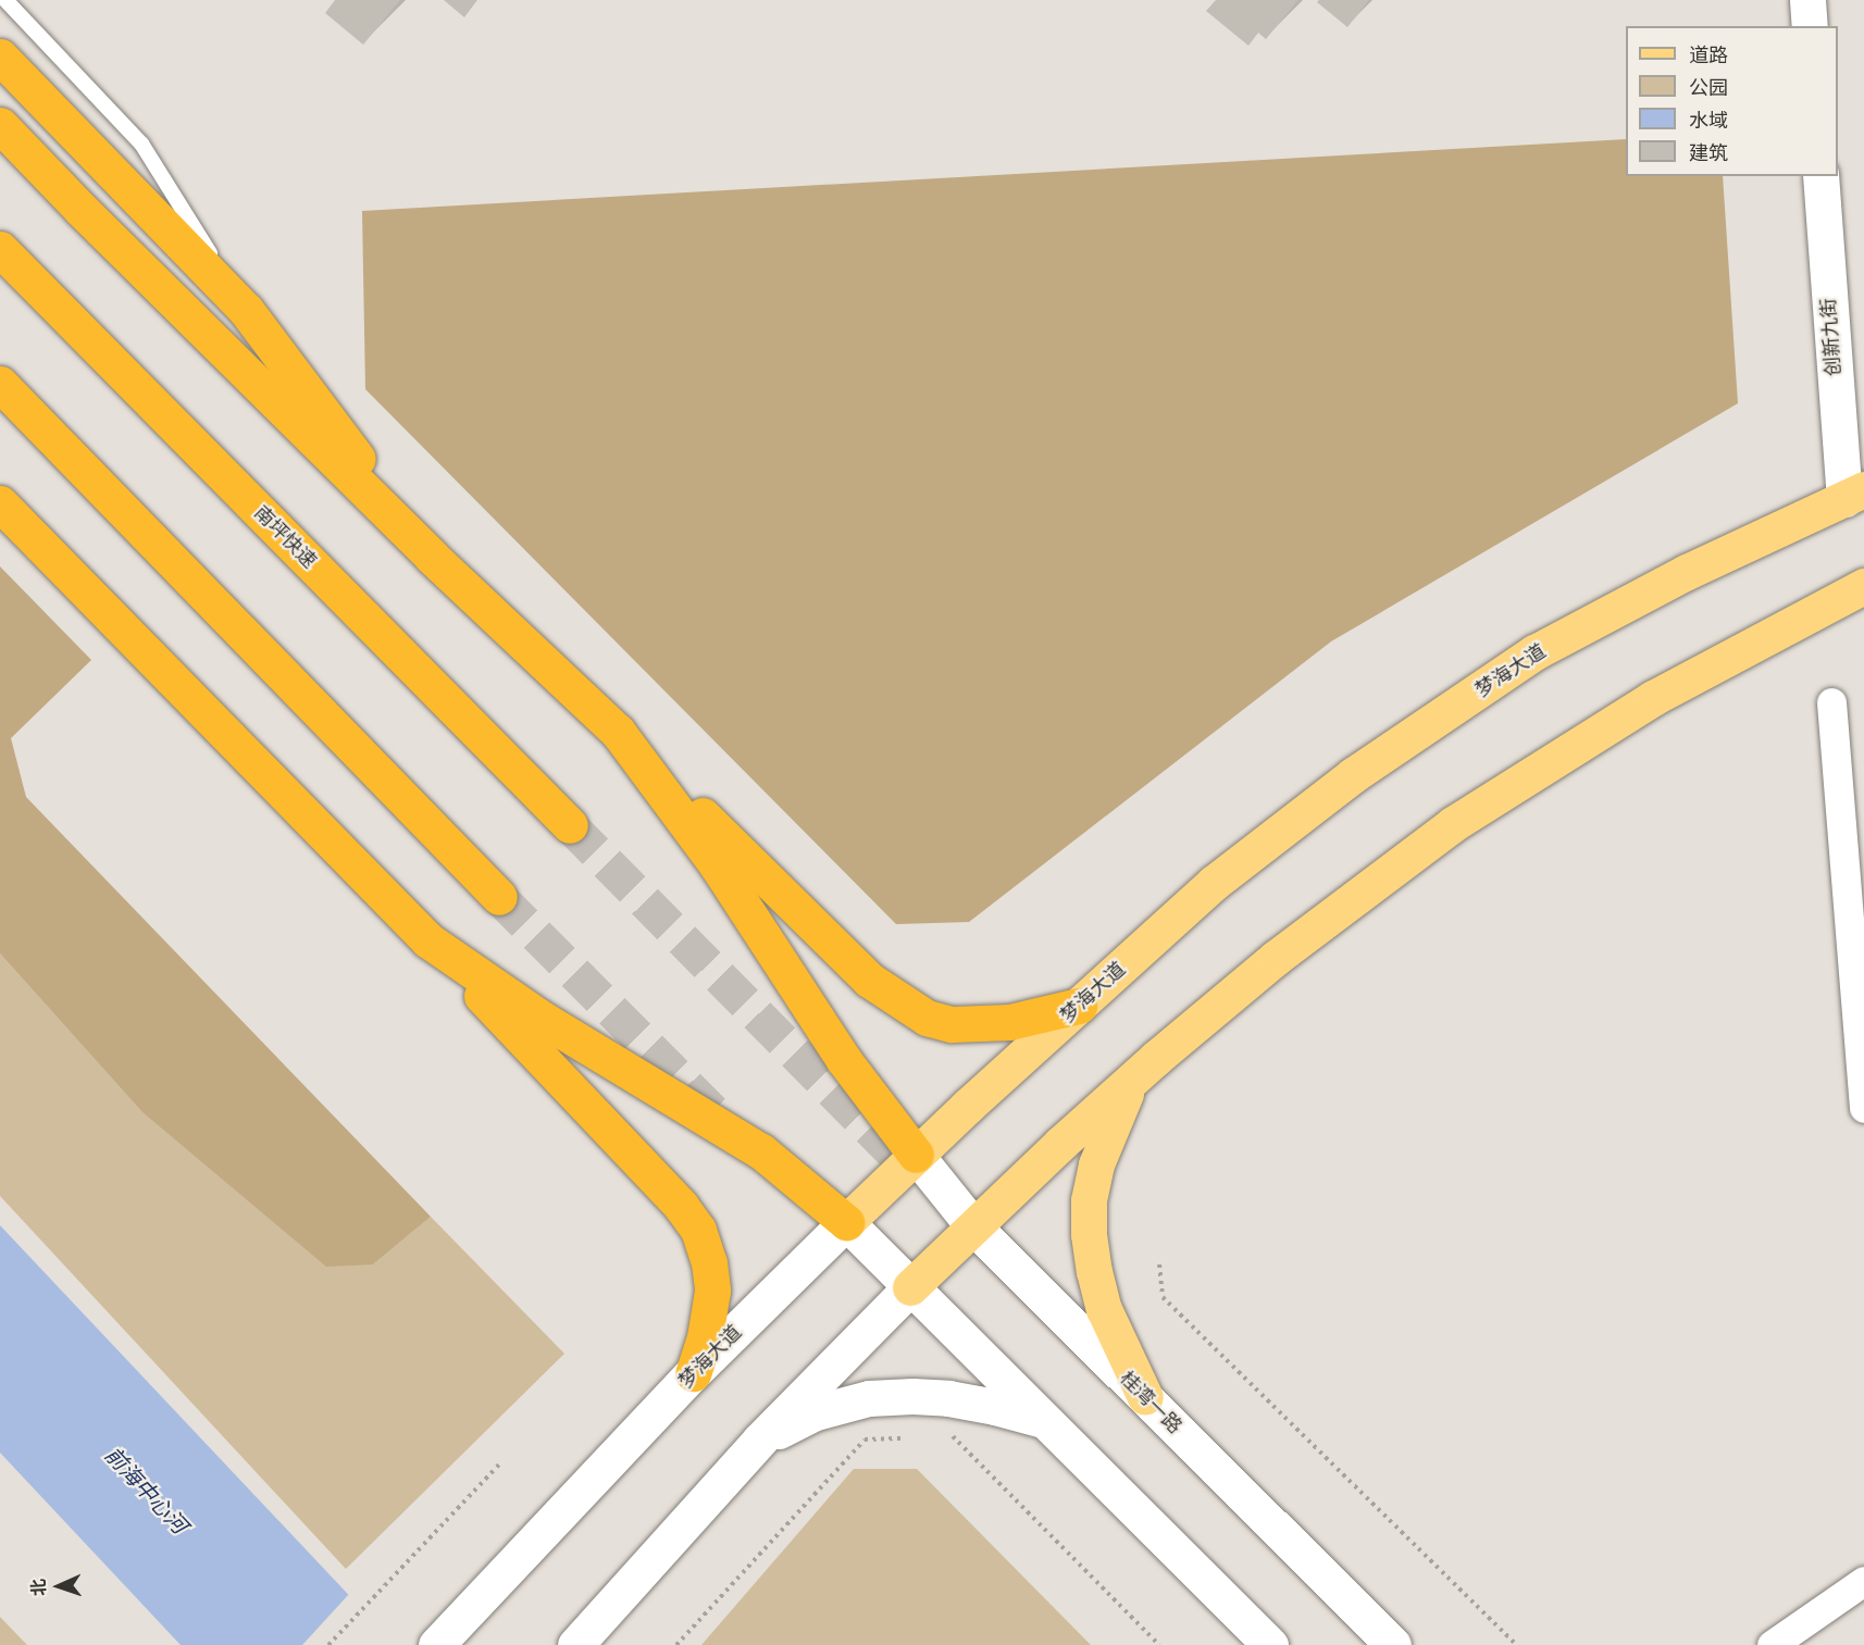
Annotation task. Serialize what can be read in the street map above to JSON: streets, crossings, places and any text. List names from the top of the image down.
{
  "streets": {
    "highway": ["南坪快速"],
    "main road": ["创新九街", "梦海大道", "桂湾一路"]
  },
  "crossings": [
    ["创新九街", "梦海大道"],
    ["梦海大道", "桂湾一路"]
  ],
  "water": ["前海中心河"],
  "legend": [
    "道路",
    "公园",
    "水域",
    "建筑"
  ],
  "north": "left"
}
